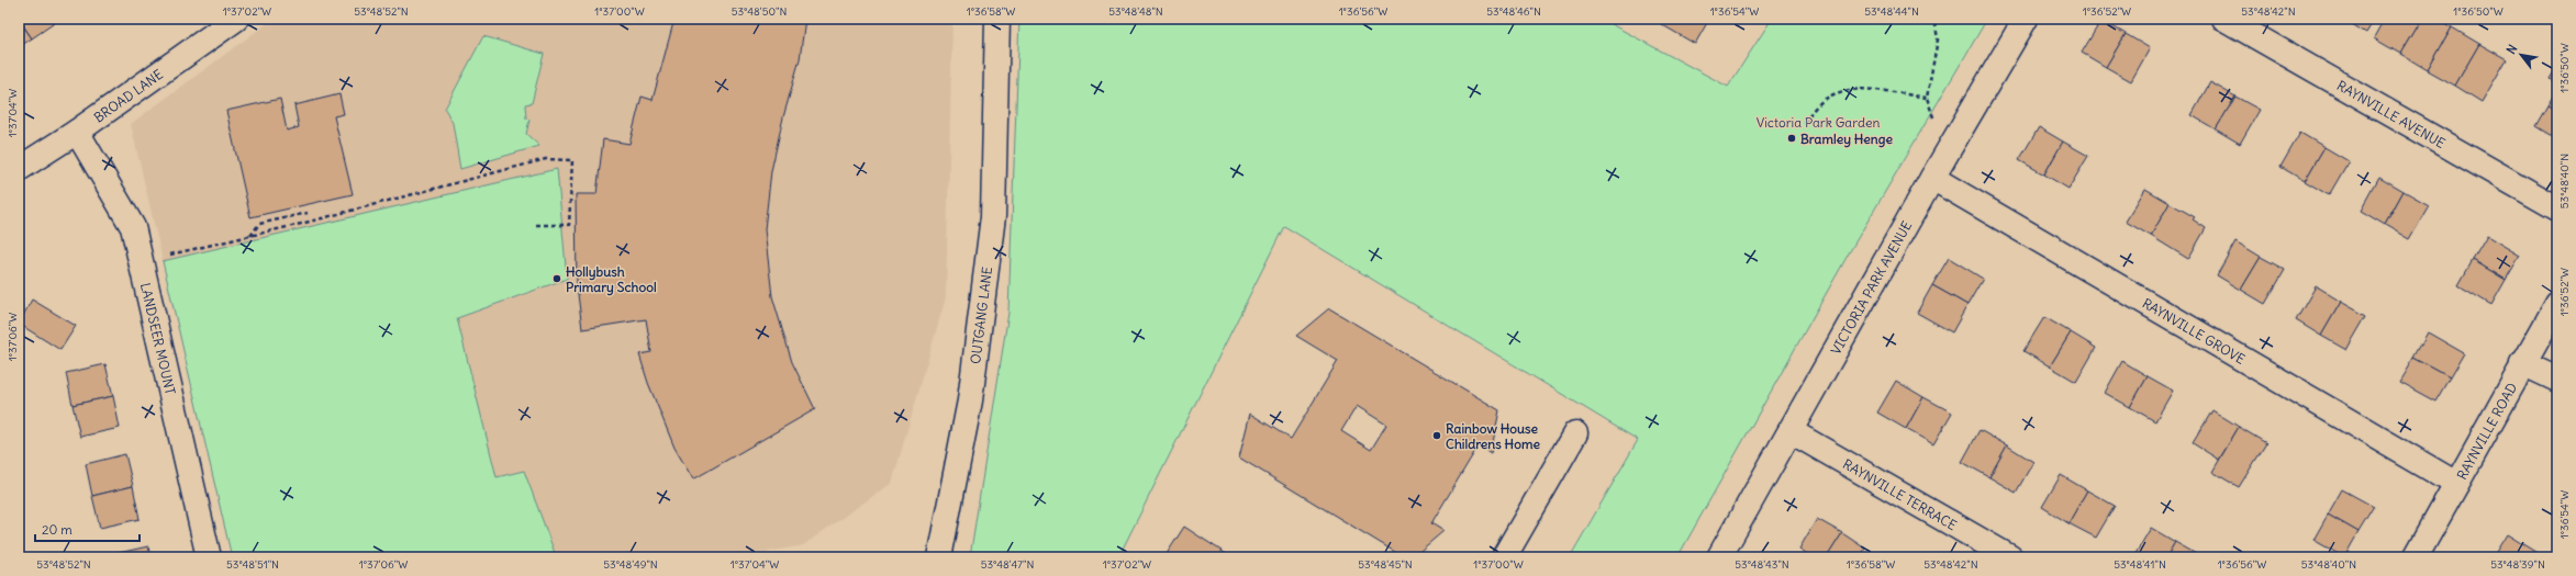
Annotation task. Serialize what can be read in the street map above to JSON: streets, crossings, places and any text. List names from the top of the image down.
{
  "streets": {
    "street": [
      "BROAD LANE",
      "RAYNVILLE AVENUE",
      "VICTORIA PARK AVENUE",
      "OUTGANG LANE",
      "RAYNVILLE GROVE",
      "LANDSEER MOUNT",
      "RAYNVILLE ROAD",
      "RAYNVILLE TERRACE"
    ]
  },
  "crossings": [
    ["BROAD LANE", "LANDSEER MOUNT"],
    ["VICTORIA PARK AVENUE", "RAYNVILLE GROVE"],
    ["VICTORIA PARK AVENUE", "RAYNVILLE TERRACE"],
    ["RAYNVILLE GROVE", "RAYNVILLE ROAD"]
  ],
  "parks": ["Victoria Park Garden"],
  "places": ["Bramley Henge", "Hollybush Primary School", "Rainbow House Childrens Home"],
  "scale_bar": "20 m",
  "north": "top left",
  "coordinates": [
    "1°37'02\"W",
    "53°48'52\"N",
    "1°37'00\"W",
    "53°48'50\"N",
    "1°36'58\"W",
    "53°48'48\"N",
    "1°36'56\"W",
    "53°48'46\"N",
    "1°36'54\"W",
    "53°48'44\"N",
    "1°36'52\"W",
    "53°48'42\"N",
    "1°36'50\"W",
    "1°37'04\"W",
    "53°48'40\"N",
    "1°37'06\"W",
    "53°48'51\"N",
    "53°48'49\"N",
    "53°48'47\"N",
    "53°48'45\"N",
    "53°48'43\"N",
    "53°48'41\"N",
    "53°48'39\"N"
  ]
}
